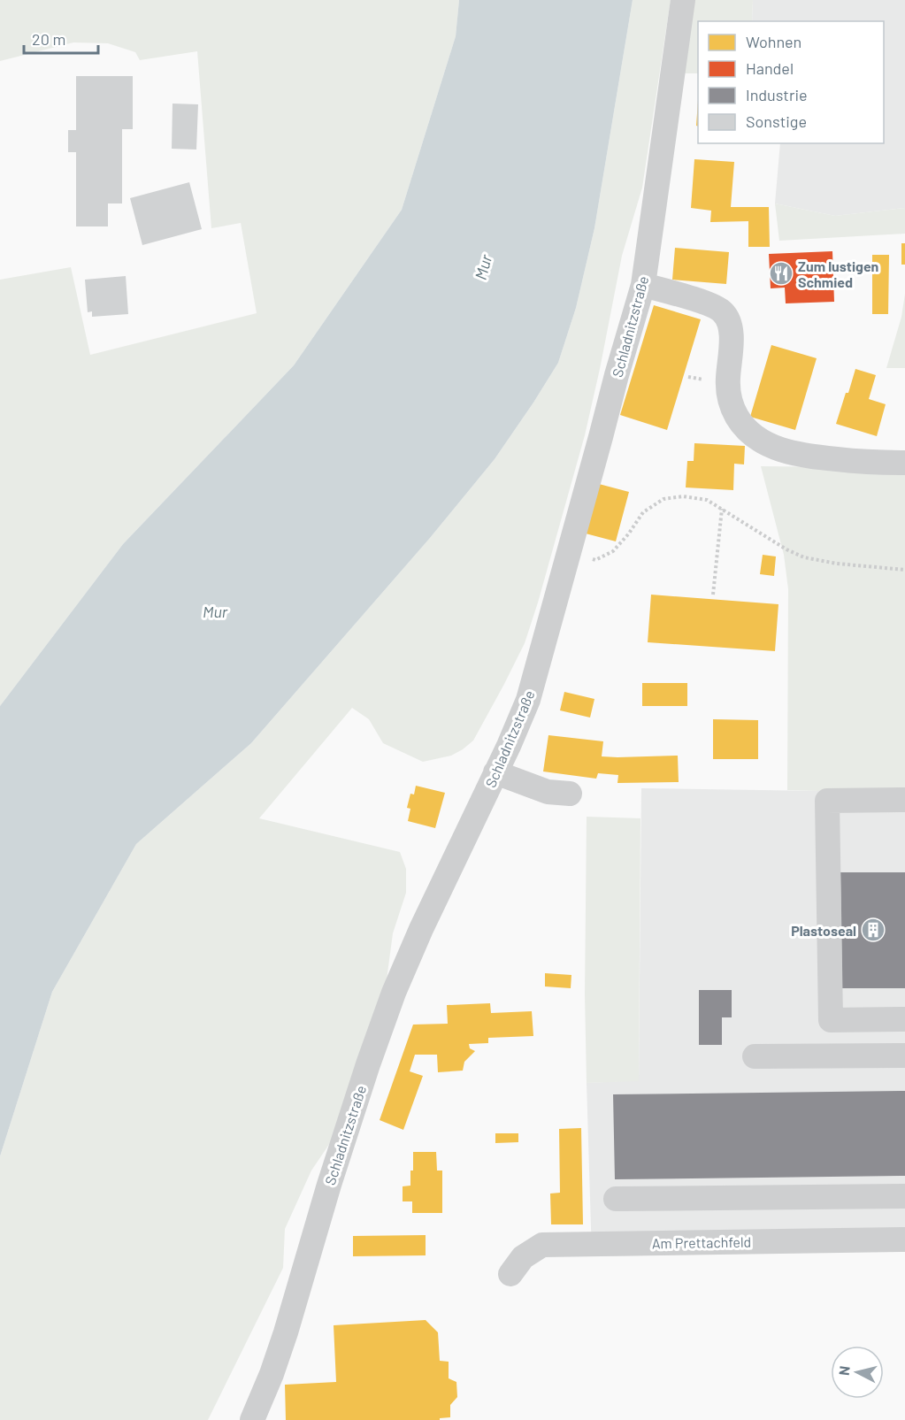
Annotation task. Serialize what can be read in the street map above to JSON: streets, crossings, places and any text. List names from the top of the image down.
{
  "streets": {
    "street": ["Schladnitzstraße", "Am Prettachfeld"]
  },
  "water": ["Mur"],
  "places": {
    "restaurant": ["Zum lustigen Schmied"],
    "building": ["Plastoseal"]
  },
  "legend": [
    "Wohnen",
    "Handel",
    "Industrie",
    "Sonstige"
  ],
  "scale_bar": "20 m",
  "north": "left"
}
